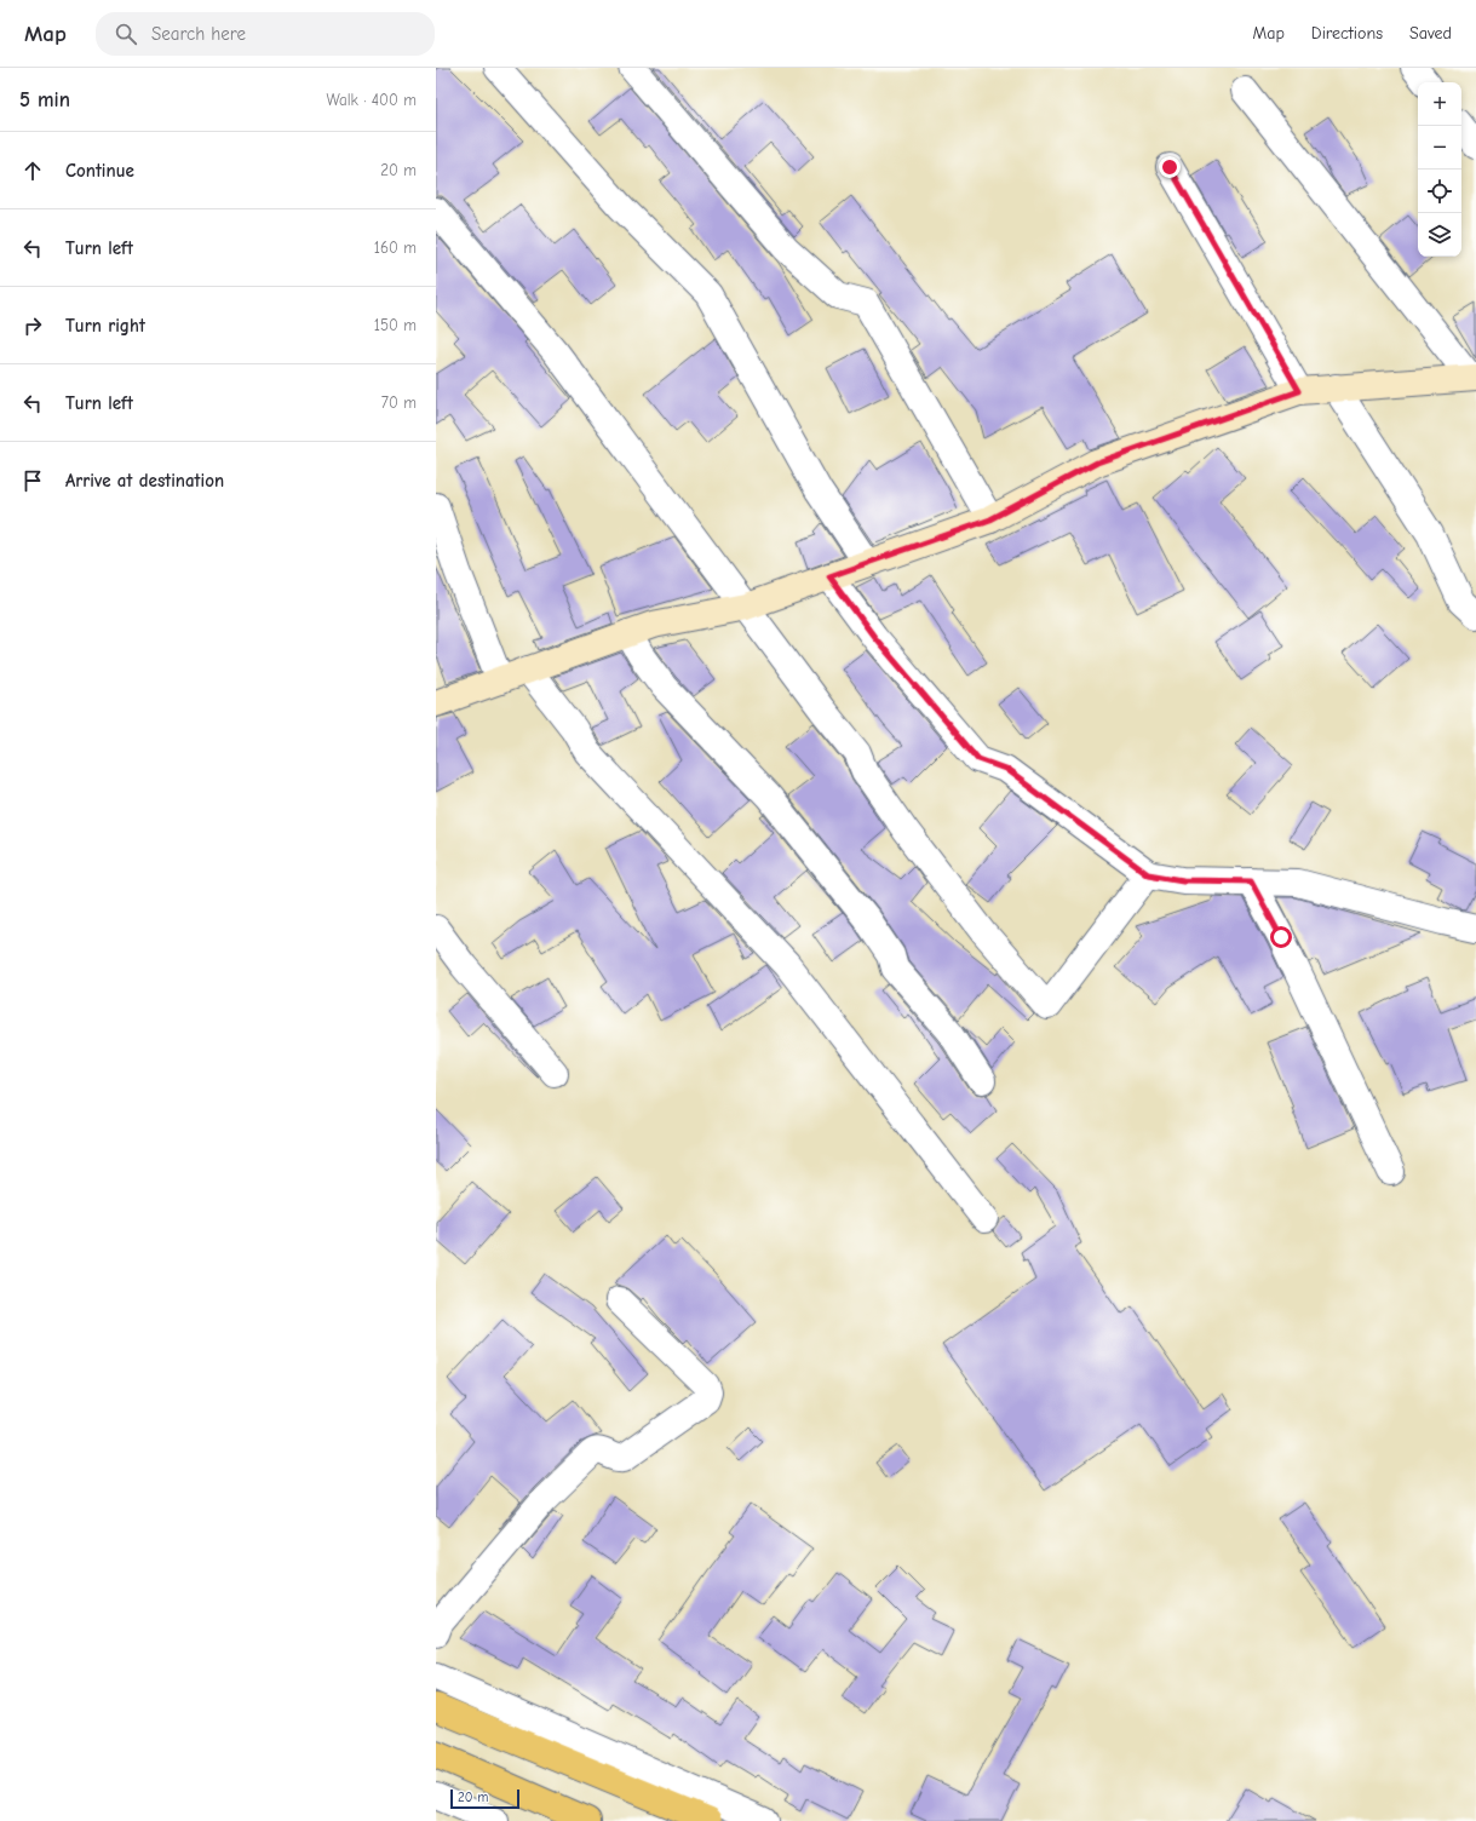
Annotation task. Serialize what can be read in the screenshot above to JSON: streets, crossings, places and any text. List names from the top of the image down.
{
  "scale_bar": "20 m",
  "page": {
    "header": "Map",
    "search": "Search here",
    "nav": ["Map", "Directions", "Saved"],
    "heading": ["5 min", "Walk · 400 m"],
    "map_buttons": ["+", "−"],
    "list": [
      ["Continue", "20 m"],
      ["Turn left", "160 m"],
      ["Turn right", "150 m"],
      ["Turn left", "70 m"],
      "Arrive at destination"
    ],
    "scale": "20 m"
  }
}
